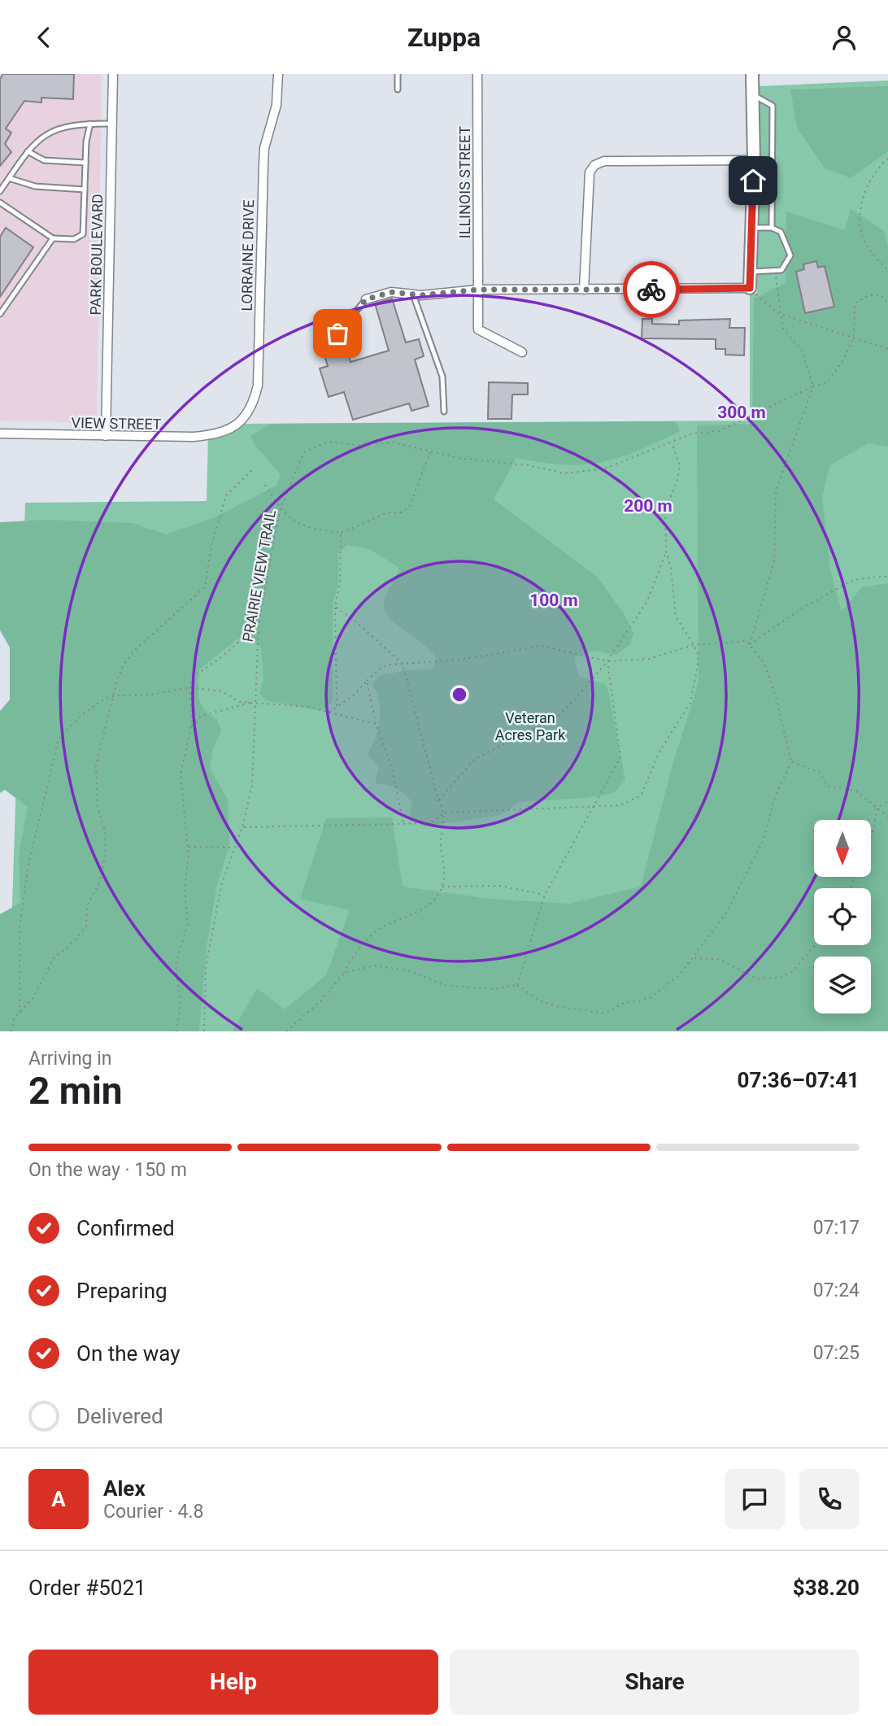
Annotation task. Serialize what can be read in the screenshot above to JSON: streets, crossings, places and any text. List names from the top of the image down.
{
  "streets": {
    "street": [
      "ILLINOIS STREET",
      "PARK BOULEVARD",
      "LORRAINE DRIVE",
      "VIEW STREET"
    ],
    "path": ["PRAIRIE VIEW TRAIL"]
  },
  "crossings": [
    ["PARK BOULEVARD", "VIEW STREET"],
    ["LORRAINE DRIVE", "VIEW STREET"]
  ],
  "parks": ["Veteran Acres Park"],
  "north": "bottom",
  "page": {
    "header": "Zuppa",
    "heading": ["2 min", "Arriving in", "07:36–07:41"],
    "panel": [
      "Alex",
      "Courier · 4.8",
      "Order #5021",
      "$38.20"
    ],
    "bar": "On the way · 150 m",
    "list": [
      ["Confirmed", "07:17"],
      ["Preparing", "07:24"],
      ["On the way", "07:25"],
      "Delivered"
    ],
    "round": "A",
    "buttons": ["Help", "Share"]
  },
  "rings": ["300 m", "200 m", "100 m"]
}
